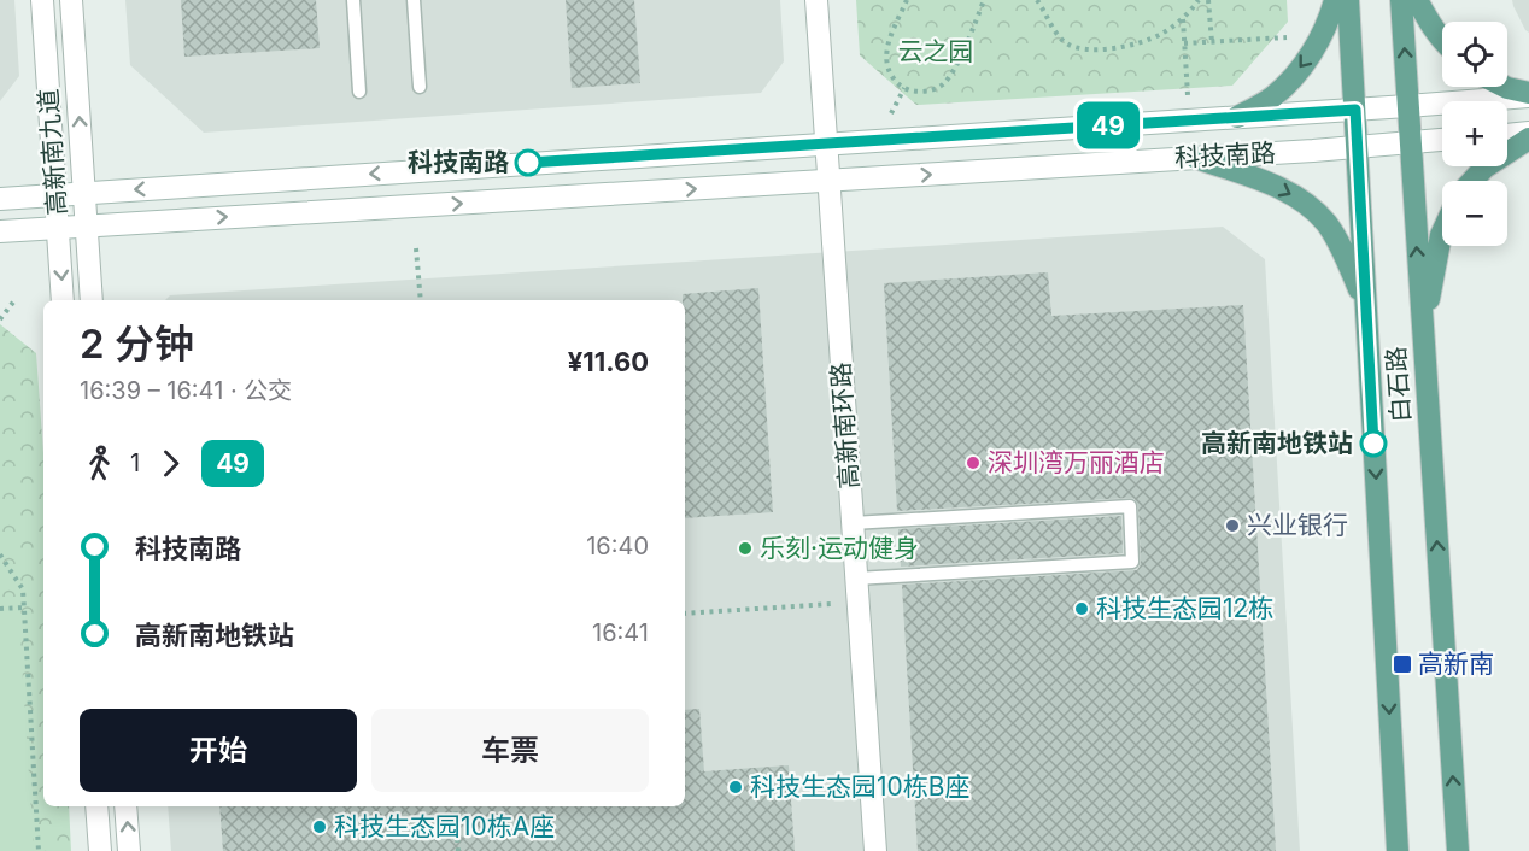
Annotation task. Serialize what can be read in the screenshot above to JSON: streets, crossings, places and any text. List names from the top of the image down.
{
  "streets": {
    "main road": [
      "高新南九道",
      "科技南路",
      "白石路",
      "高新南环路"
    ]
  },
  "crossings": [
    ["高新南九道", "科技南路"],
    ["科技南路", "白石路"],
    ["科技南路", "高新南环路"]
  ],
  "parks": ["云之园"],
  "places": {
    "other": [
      "科技南路",
      "高新南地铁站",
      "深圳湾万丽酒店",
      "兴业银行",
      "乐刻·运动健身",
      "科技生态园12栋",
      "科技生态园10栋B座",
      "科技生态园10栋A座"
    ],
    "transit": ["高新南"]
  },
  "lines": ["bus line 49"],
  "page": {
    "on_map": "49",
    "map_buttons": ["+", "−"],
    "heading": ["2 分钟", "16:39 – 16:41 · 公交", "¥11.60"],
    "legs": ["1", "49"],
    "list": [
      {
        "name": "科技南路",
        "value": "16:40"
      },
      {
        "name": "高新南地铁站",
        "value": "16:41"
      }
    ],
    "buttons": ["开始", "车票"]
  }
}
